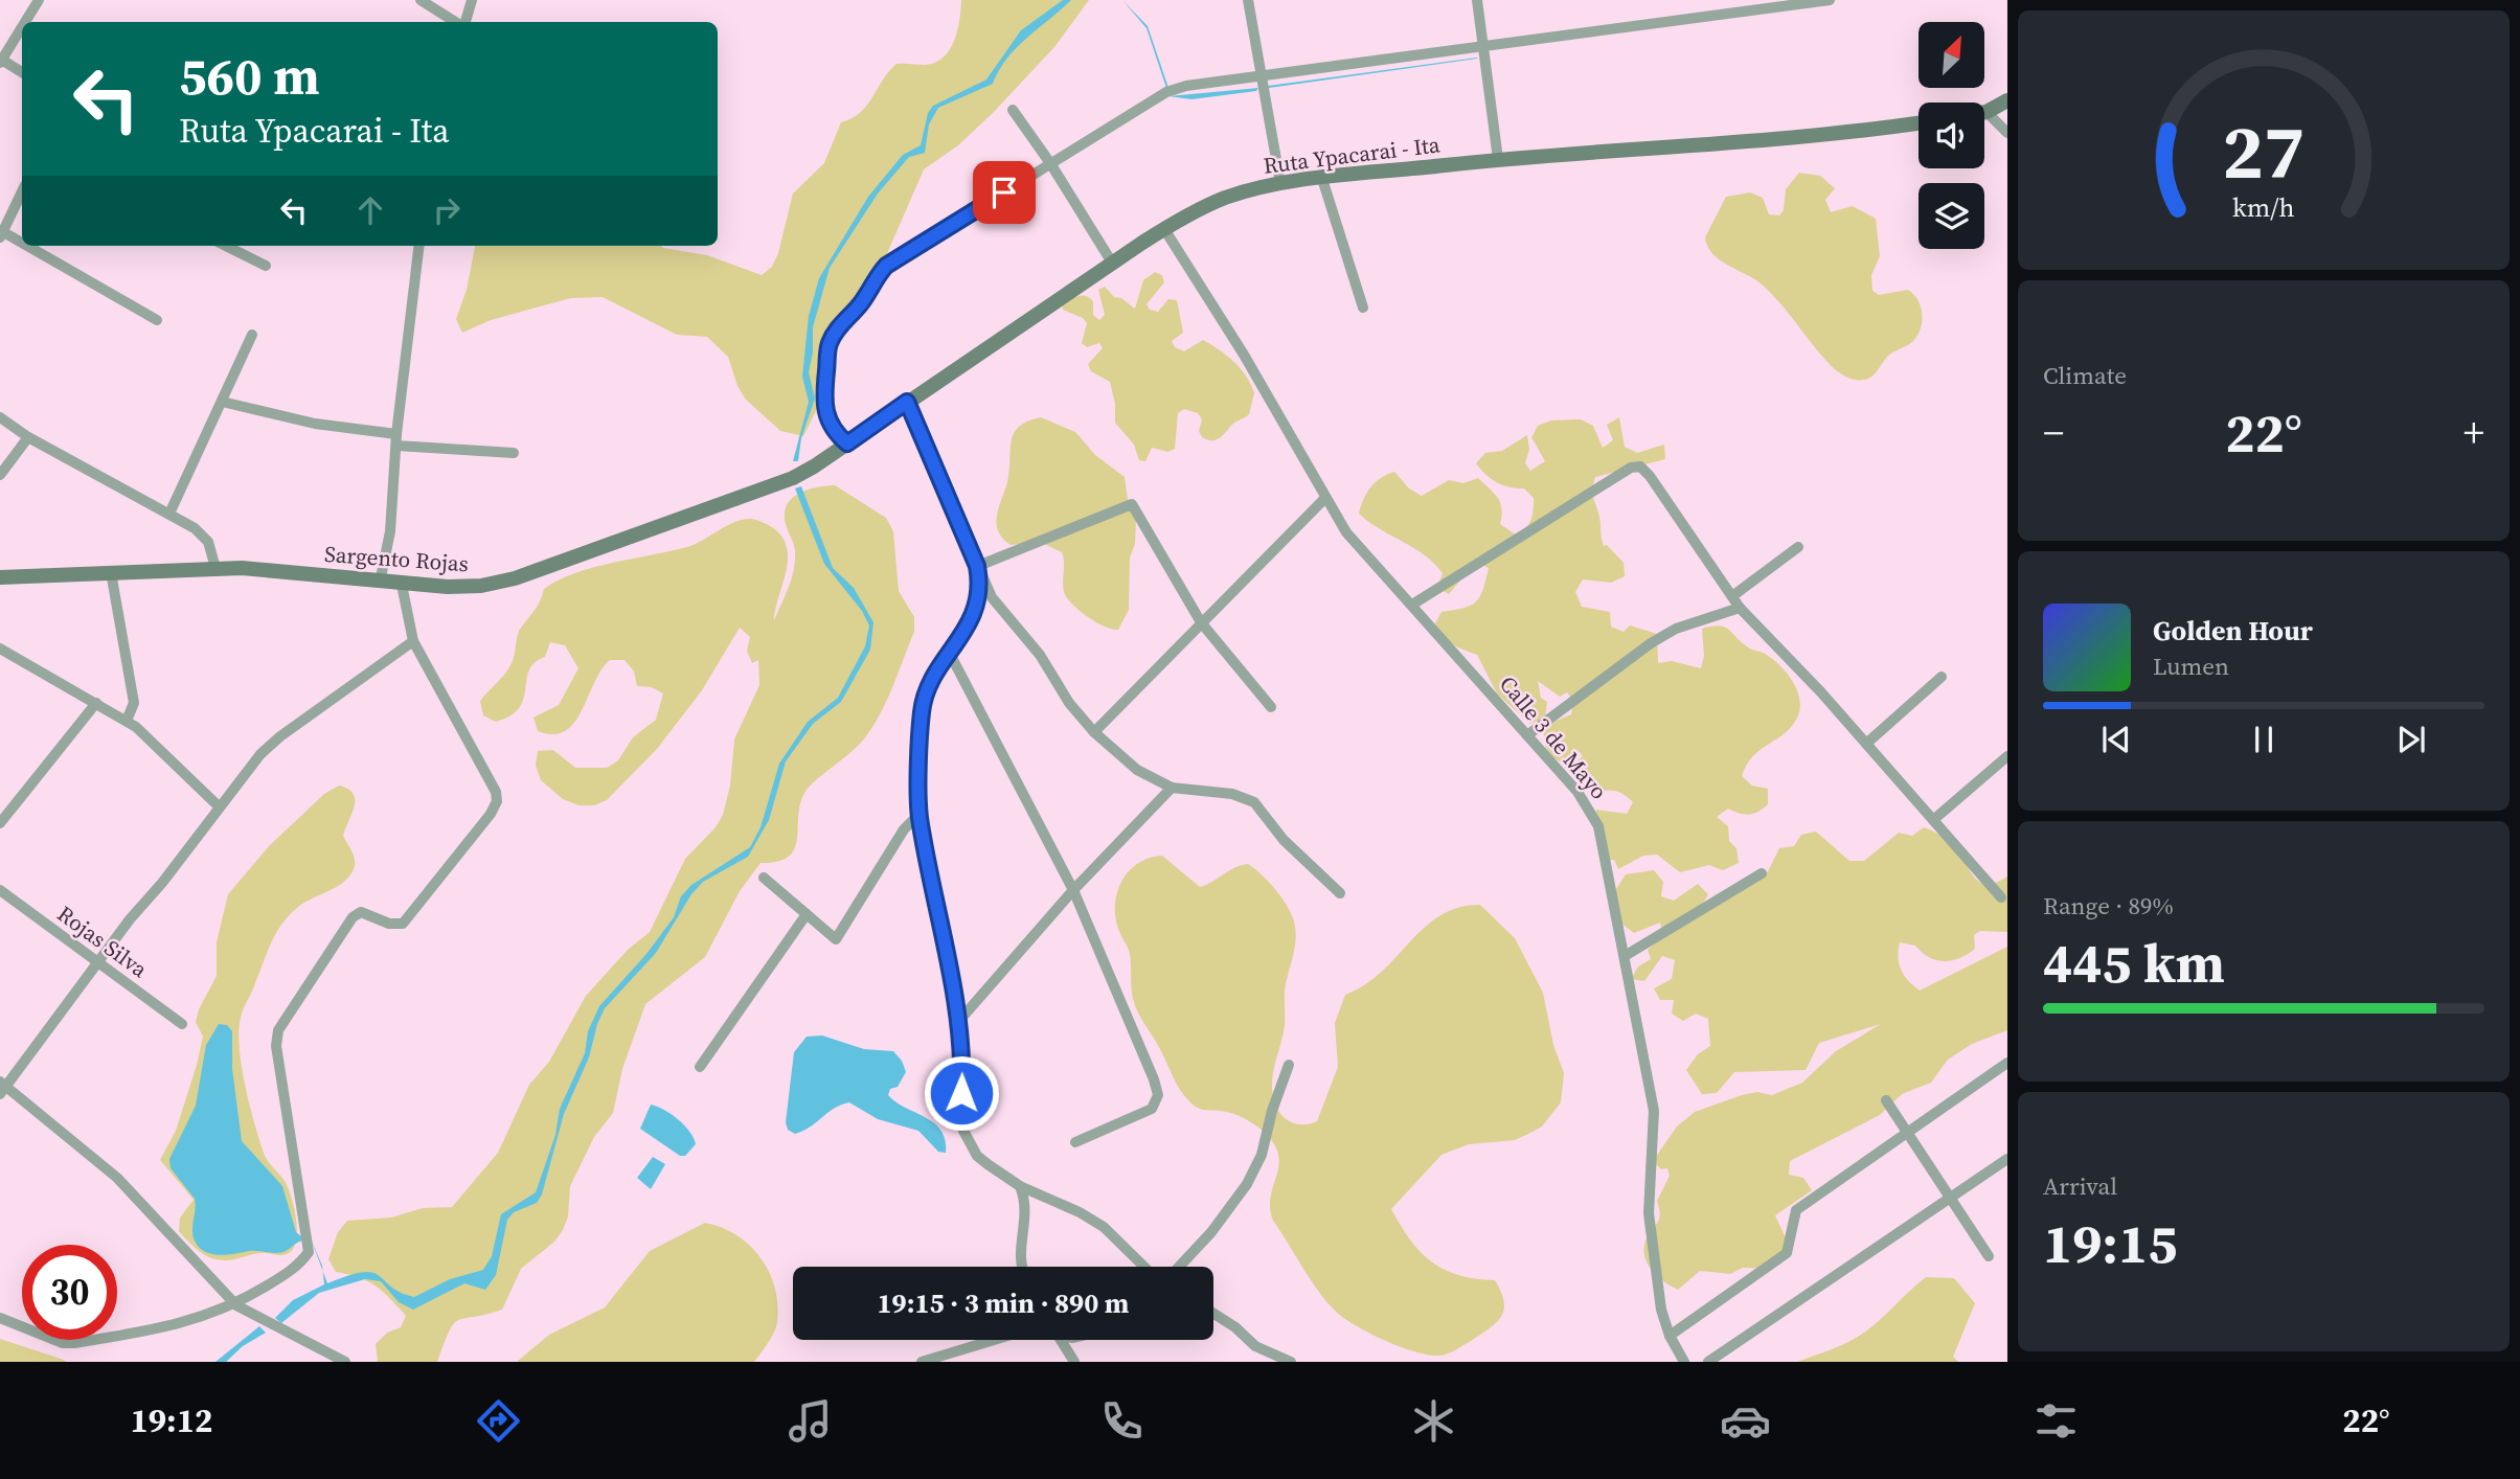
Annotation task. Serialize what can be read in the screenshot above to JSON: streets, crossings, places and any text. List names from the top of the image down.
{
  "streets": {
    "street": [
      "Ruta Ypacarai - Ita",
      "Sargento Rojas",
      "Calle 3 de Mayo",
      "Rojas Silva"
    ]
  },
  "crossings": [
    ["Ruta Ypacarai - Ita", "Sargento Rojas"],
    ["Ruta Ypacarai - Ita", "Calle 3 de Mayo"]
  ],
  "north": "top right",
  "page": {
    "turn": ["560 m", "Ruta Ypacarai - Ita"],
    "tile": [
      "Climate",
      ["Range · 89%", "445 km"],
      ["Arrival", "19:15"]
    ],
    "heat": ["−", "22°", "+"],
    "song": ["Golden Hour", "Lumen"],
    "limit": "30",
    "trip": "19:15 · 3 min · 890 m",
    "tabs": ["19:12", "22°"],
    "gauge": ["27", "km/h"]
  }
}
